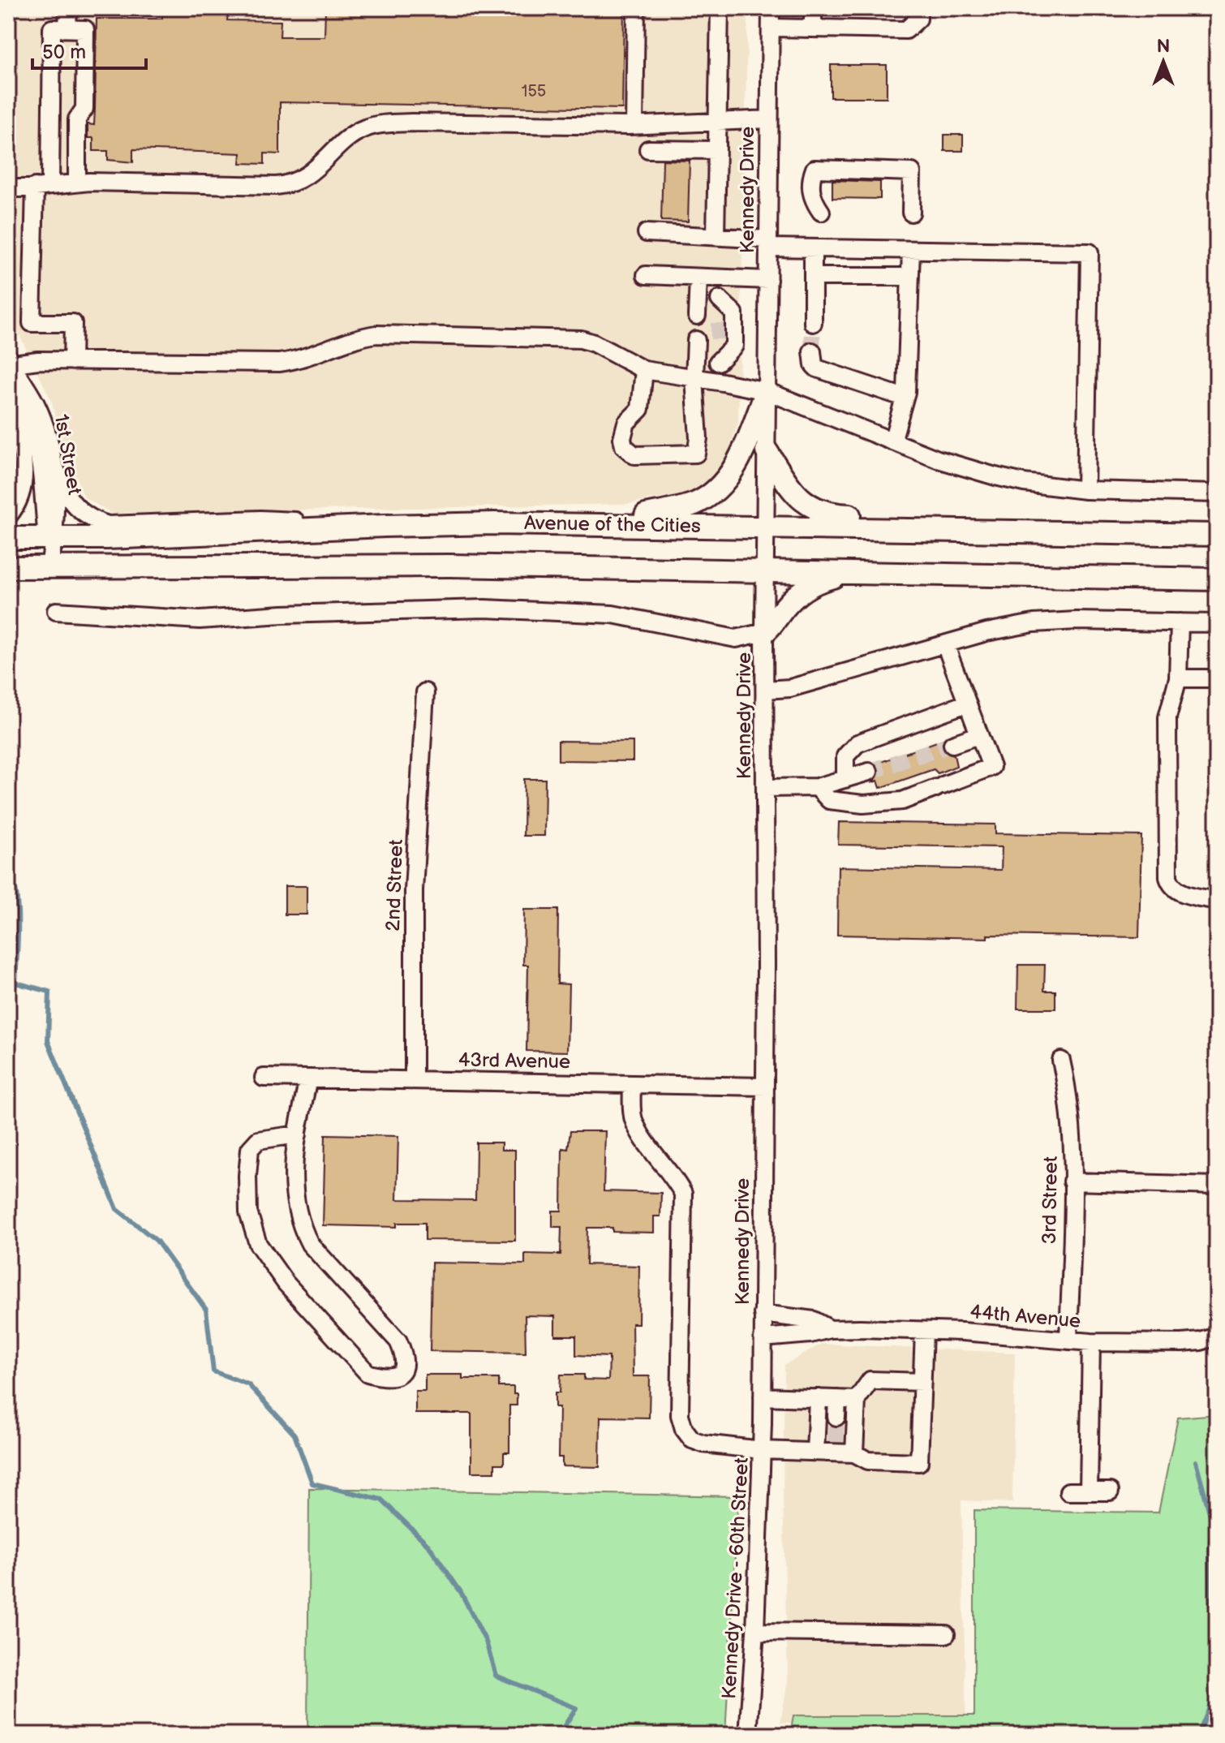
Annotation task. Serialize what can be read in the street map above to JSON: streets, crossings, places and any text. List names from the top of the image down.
{
  "streets": {
    "main road": ["Avenue of the Cities"],
    "street": [
      "Kennedy Drive",
      "1st Street",
      "2nd Street",
      "43rd Avenue",
      "3rd Street",
      "44th Avenue",
      "Kennedy Drive - 60th Street"
    ]
  },
  "crossings": [
    ["Kennedy Drive", "Avenue of the Cities"],
    ["Kennedy Drive", "43rd Avenue"],
    ["Kennedy Drive", "44th Avenue"],
    ["Kennedy Drive", "Kennedy Drive - 60th Street"],
    ["1st Street", "Avenue of the Cities"],
    ["2nd Street", "43rd Avenue"],
    ["3rd Street", "44th Avenue"]
  ],
  "house_numbers": ["155"],
  "scale_bar": "50 m",
  "north": "top"
}
